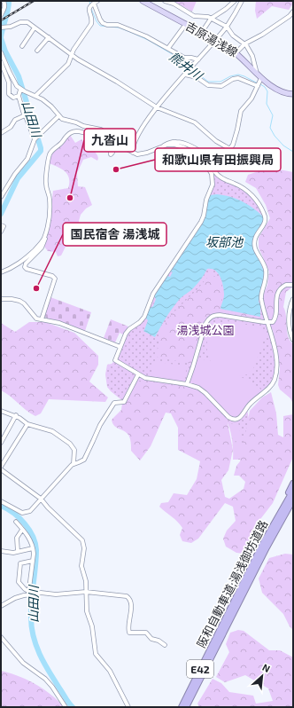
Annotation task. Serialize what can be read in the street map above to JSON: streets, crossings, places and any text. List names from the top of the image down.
{
  "streets": {
    "highway": ["阪和自動車道;湯浅御坊道路", "E42"],
    "main road": ["吉原湯浅線"]
  },
  "water": ["熊井川", "山田川", "坂部池"],
  "parks": ["湯浅城公園"],
  "places": ["和歌山県有田振興局", "九沓山", "国民宿舎 湯浅城"],
  "north": "top right"
}
